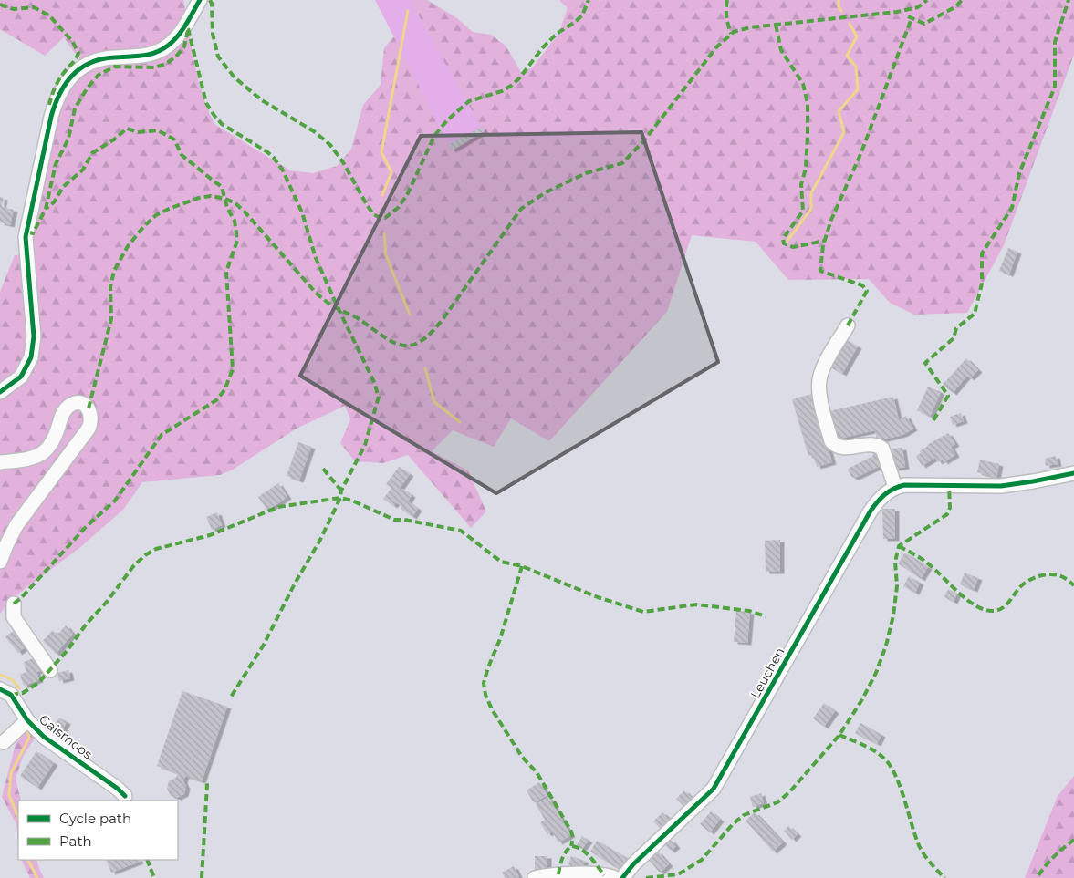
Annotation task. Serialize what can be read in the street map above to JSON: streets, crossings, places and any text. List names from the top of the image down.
{
  "streets": {
    "street": ["Leuchen", "Gaismoos"]
  },
  "legend": ["Cycle path", "Path"]
}
